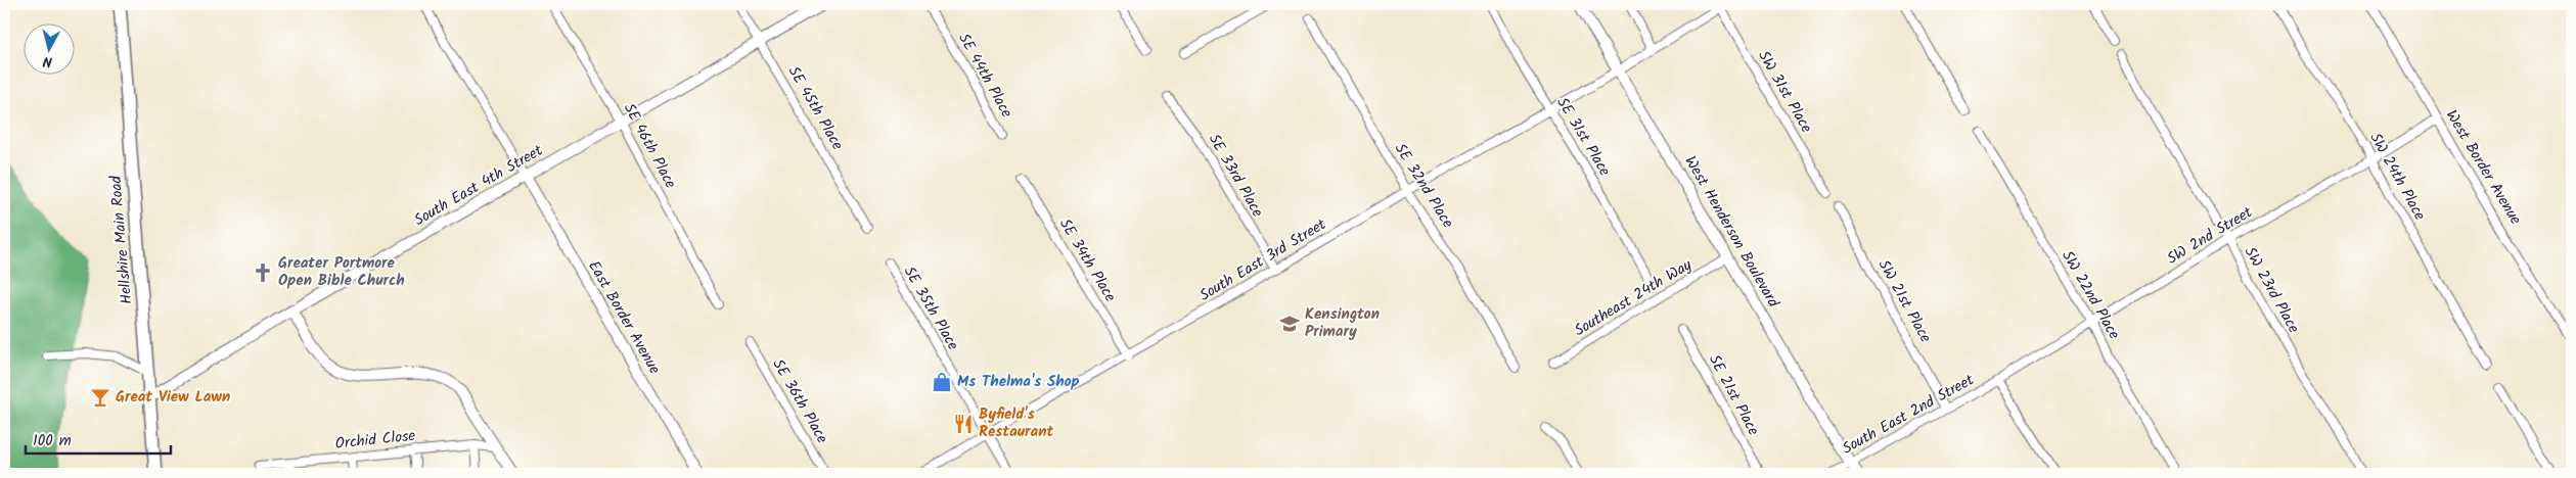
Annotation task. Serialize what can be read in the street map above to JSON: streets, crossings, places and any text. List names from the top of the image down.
{
  "streets": {
    "main road": ["Hellshire Main Road"],
    "street": [
      "SE 44th Place",
      "SW 31st Place",
      "SE 45th Place",
      "SE 31st Place",
      "SE 46th Place",
      "West Border Avenue",
      "SE 33rd Place",
      "SW 24th Place",
      "South East 4th Street",
      "SE 32nd Place",
      "West Henderson Boulevard",
      "SW 2nd Street",
      "SE 34th Place",
      "South East 3rd Street",
      "SW 23rd Place",
      "SW 22nd Place",
      "Southeast 24th Way",
      "SW 21st Place",
      "SE 35th Place",
      "East Border Avenue",
      "SE 21st Place",
      "SE 36th Place",
      "South East 2nd Street",
      "Orchid Close"
    ]
  },
  "crossings": [
    ["SW 31st Place", "South East 3rd Street"],
    ["SE 45th Place", "South East 4th Street"],
    ["SE 31st Place", "South East 3rd Street"],
    ["SE 46th Place", "South East 4th Street"],
    ["West Border Avenue", "SW 2nd Street"],
    ["SE 33rd Place", "South East 3rd Street"],
    ["SW 24th Place", "SW 2nd Street"],
    ["South East 4th Street", "Hellshire Main Road"],
    ["South East 4th Street", "East Border Avenue"],
    ["SE 32nd Place", "South East 3rd Street"],
    ["West Henderson Boulevard", "South East 3rd Street"],
    ["West Henderson Boulevard", "Southeast 24th Way"],
    ["West Henderson Boulevard", "South East 2nd Street"],
    ["SW 2nd Street", "SW 23rd Place"],
    ["SW 2nd Street", "SW 22nd Place"],
    ["SW 2nd Street", "South East 2nd Street"],
    ["SE 34th Place", "South East 3rd Street"],
    ["South East 3rd Street", "SE 35th Place"],
    ["SW 21st Place", "South East 2nd Street"]
  ],
  "places": {
    "church": ["Greater Portmore Open Bible Church"],
    "school or university": ["Kensington Primary"],
    "shop": ["Ms Thelma's Shop"],
    "bar": ["Great View Lawn"],
    "restaurant": ["Byfield's Restaurant"]
  },
  "scale_bar": "100 m",
  "north": "bottom"
}
